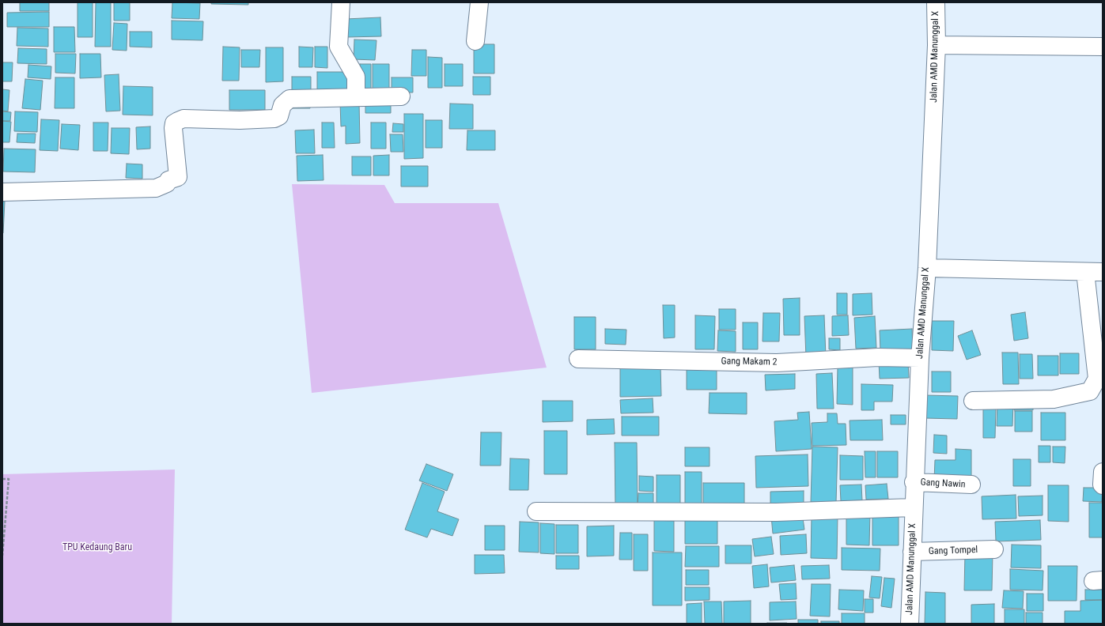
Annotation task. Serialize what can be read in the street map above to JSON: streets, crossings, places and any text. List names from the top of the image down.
{
  "streets": {
    "street": [
      "Jalan AMD Manunggal X",
      "Gang Makam 2",
      "Gang Nawin",
      "Gang Tompel"
    ]
  },
  "crossings": [
    ["Jalan AMD Manunggal X", "Gang Makam 2"],
    ["Jalan AMD Manunggal X", "Gang Nawin"],
    ["Jalan AMD Manunggal X", "Gang Tompel"]
  ],
  "parks": ["TPU Kedaung Baru"]
}
